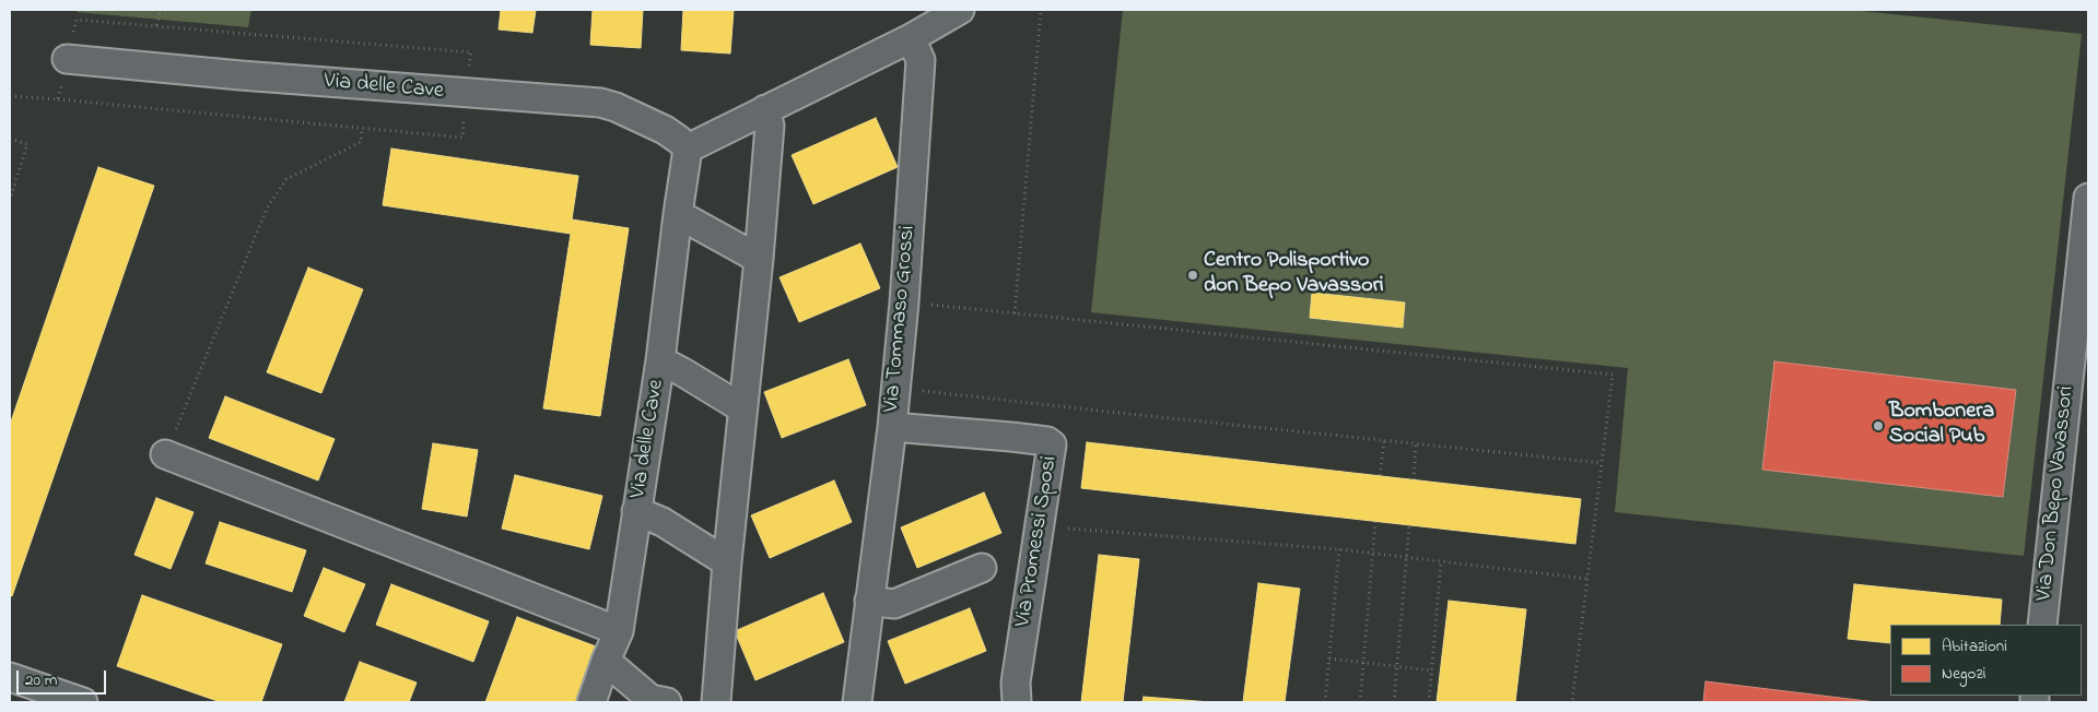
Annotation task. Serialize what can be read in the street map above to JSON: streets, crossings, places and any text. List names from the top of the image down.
{
  "streets": {
    "street": [
      "Via delle Cave",
      "Via Tommaso Grossi",
      "Via Don Bepo Vavassori",
      "Via Promessi Sposi"
    ]
  },
  "crossings": [
    ["Via Tommaso Grossi", "Via Promessi Sposi"]
  ],
  "places": ["Centro Polisportivo don Bepo Vavassori", "Bombonera Social Pub"],
  "legend": ["Abitazioni", "Negozi"],
  "scale_bar": "20 m"
}
